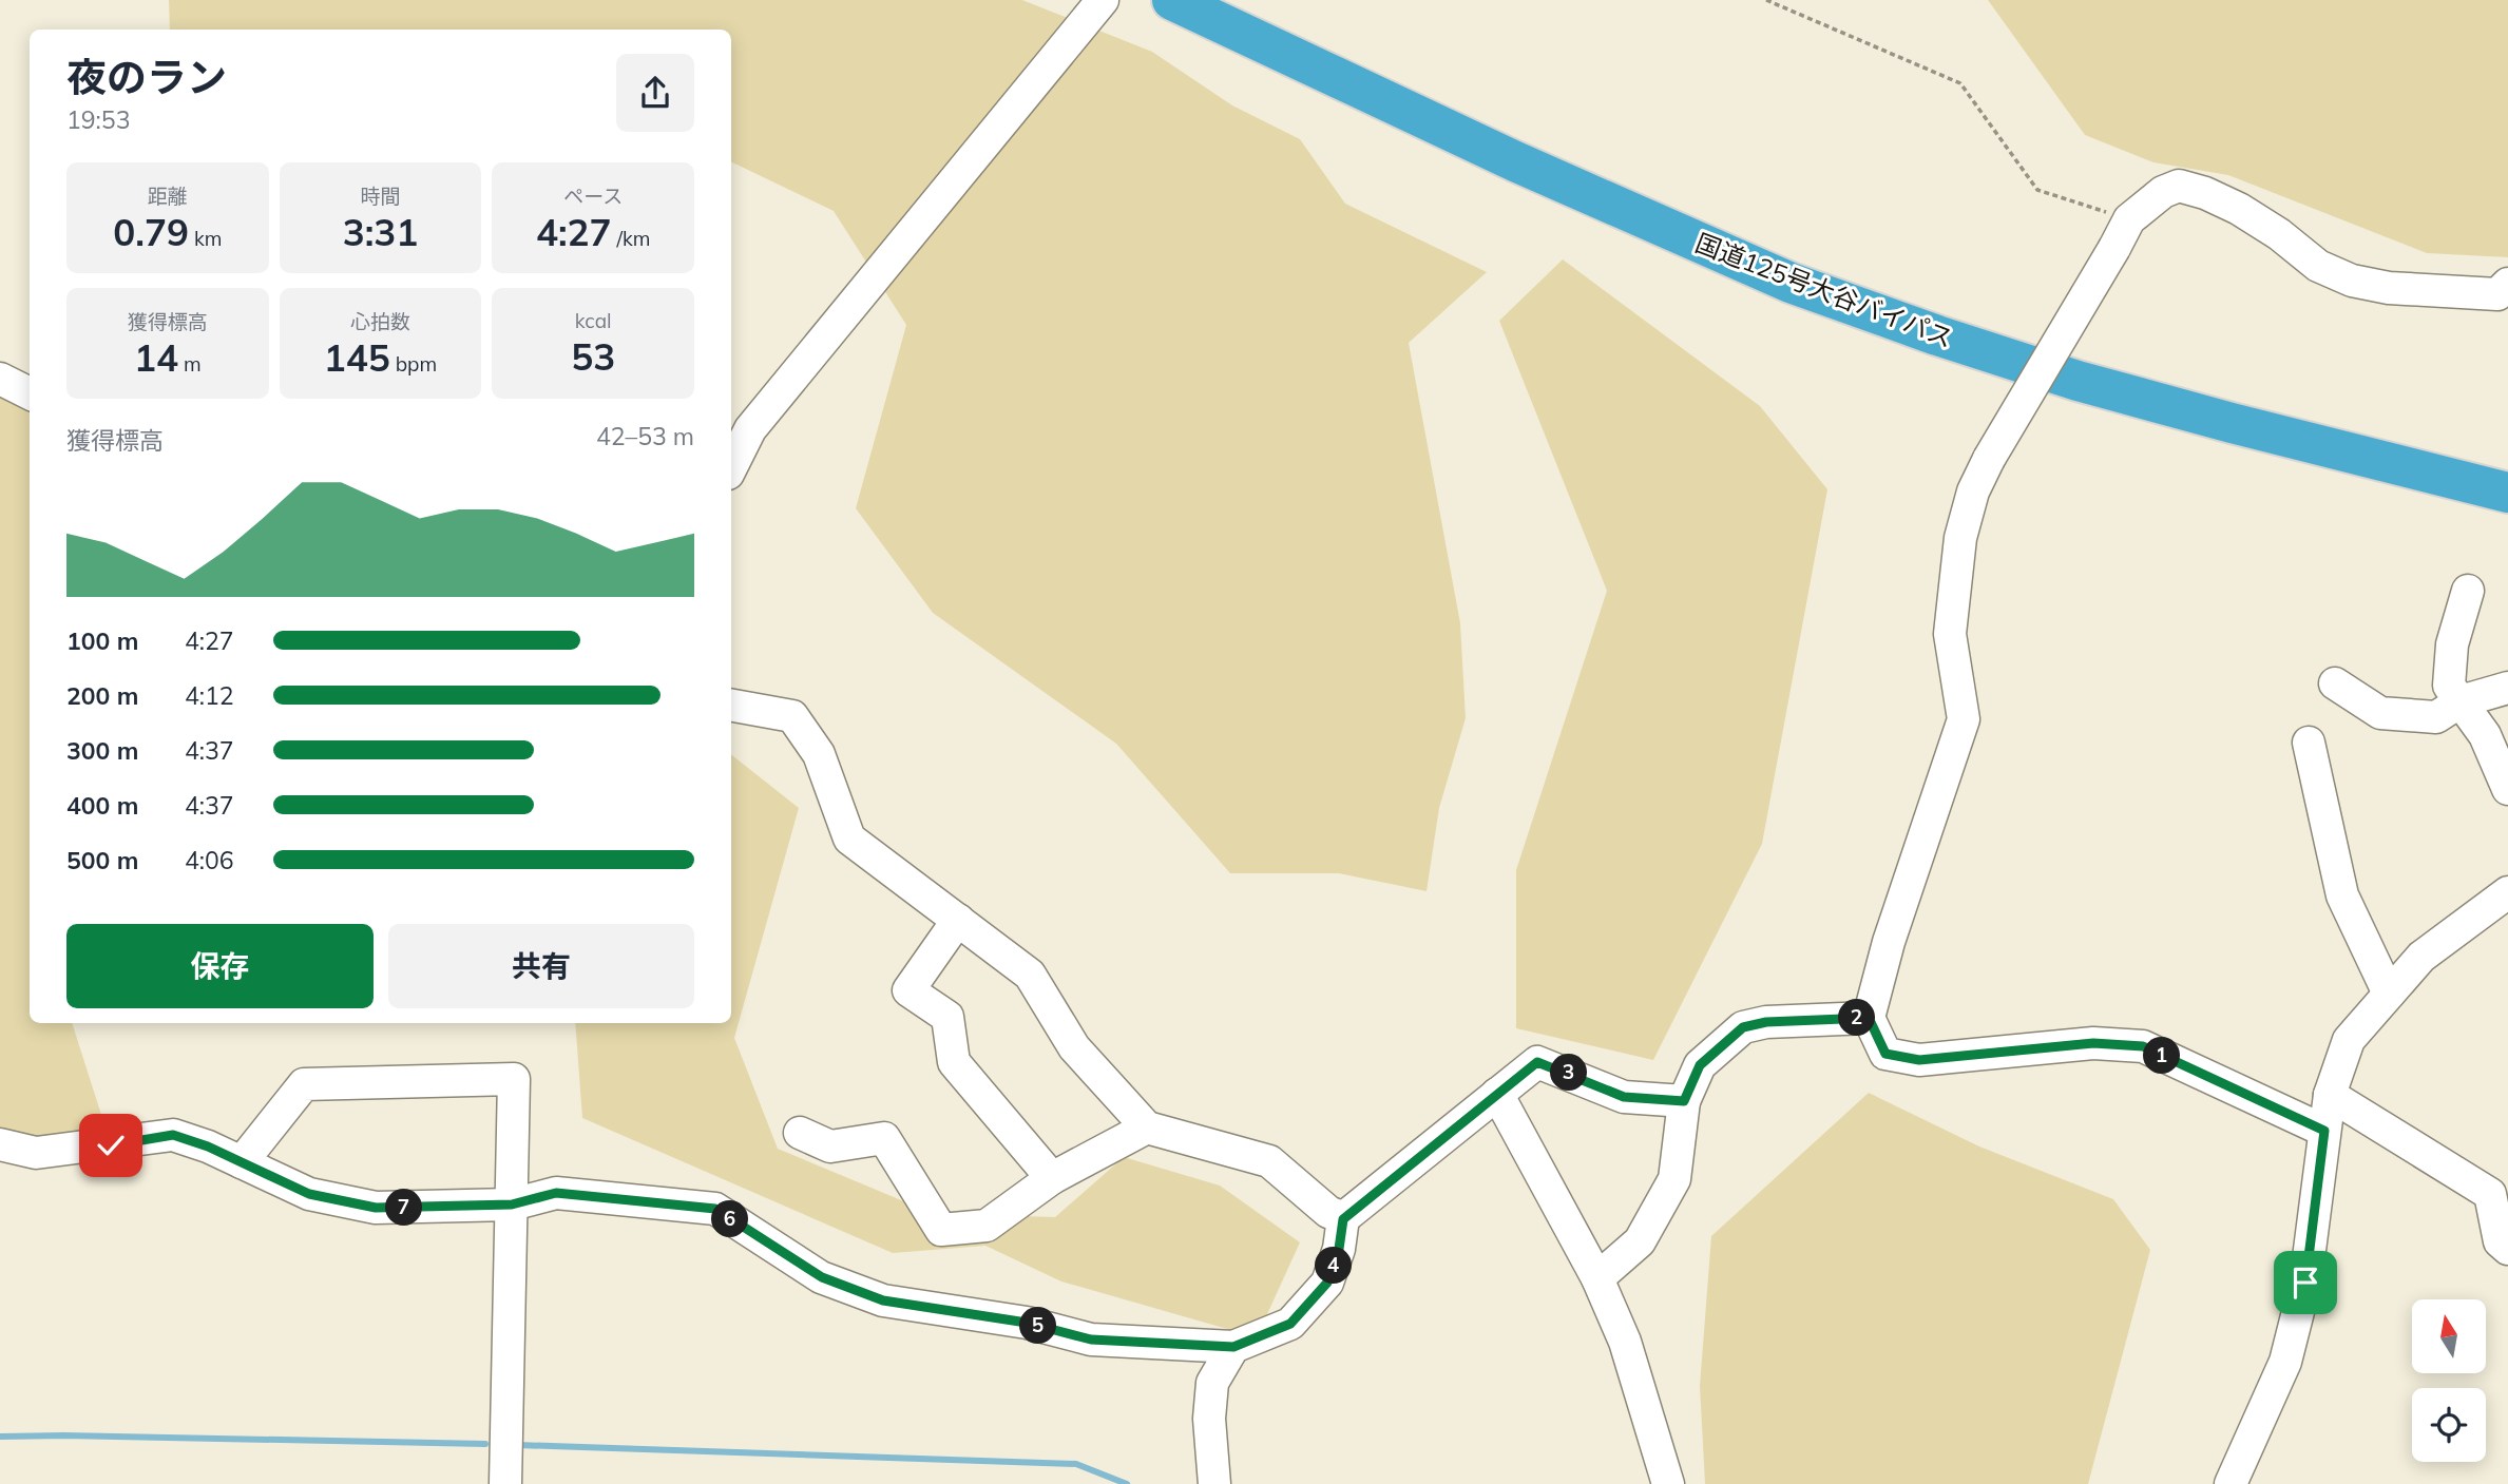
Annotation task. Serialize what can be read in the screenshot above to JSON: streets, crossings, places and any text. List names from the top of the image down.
{
  "streets": {
    "highway": ["国道125号大谷バイパス"]
  },
  "north": "top",
  "page": {
    "heading": ["夜のラン", "19:53"],
    "stats": [
      ["距離", "0.79 km"],
      ["時間", "3:31"],
      ["ペース", "4:27 /km"],
      ["獲得標高", "14 m"],
      ["心拍数", "145 bpm"],
      ["kcal", "53"]
    ],
    "chart": ["獲得標高", "42–53 m"],
    "list": [
      {
        "name": "100 m",
        "note": "4:27"
      },
      {
        "name": "200 m",
        "note": "4:12"
      },
      {
        "name": "300 m",
        "note": "4:37"
      },
      {
        "name": "400 m",
        "note": "4:37"
      },
      {
        "name": "500 m",
        "note": "4:06"
      }
    ],
    "buttons": ["保存", "共有"],
    "pins": [
      "2",
      "1",
      "3",
      "7",
      "6",
      "4",
      "5"
    ]
  }
}
